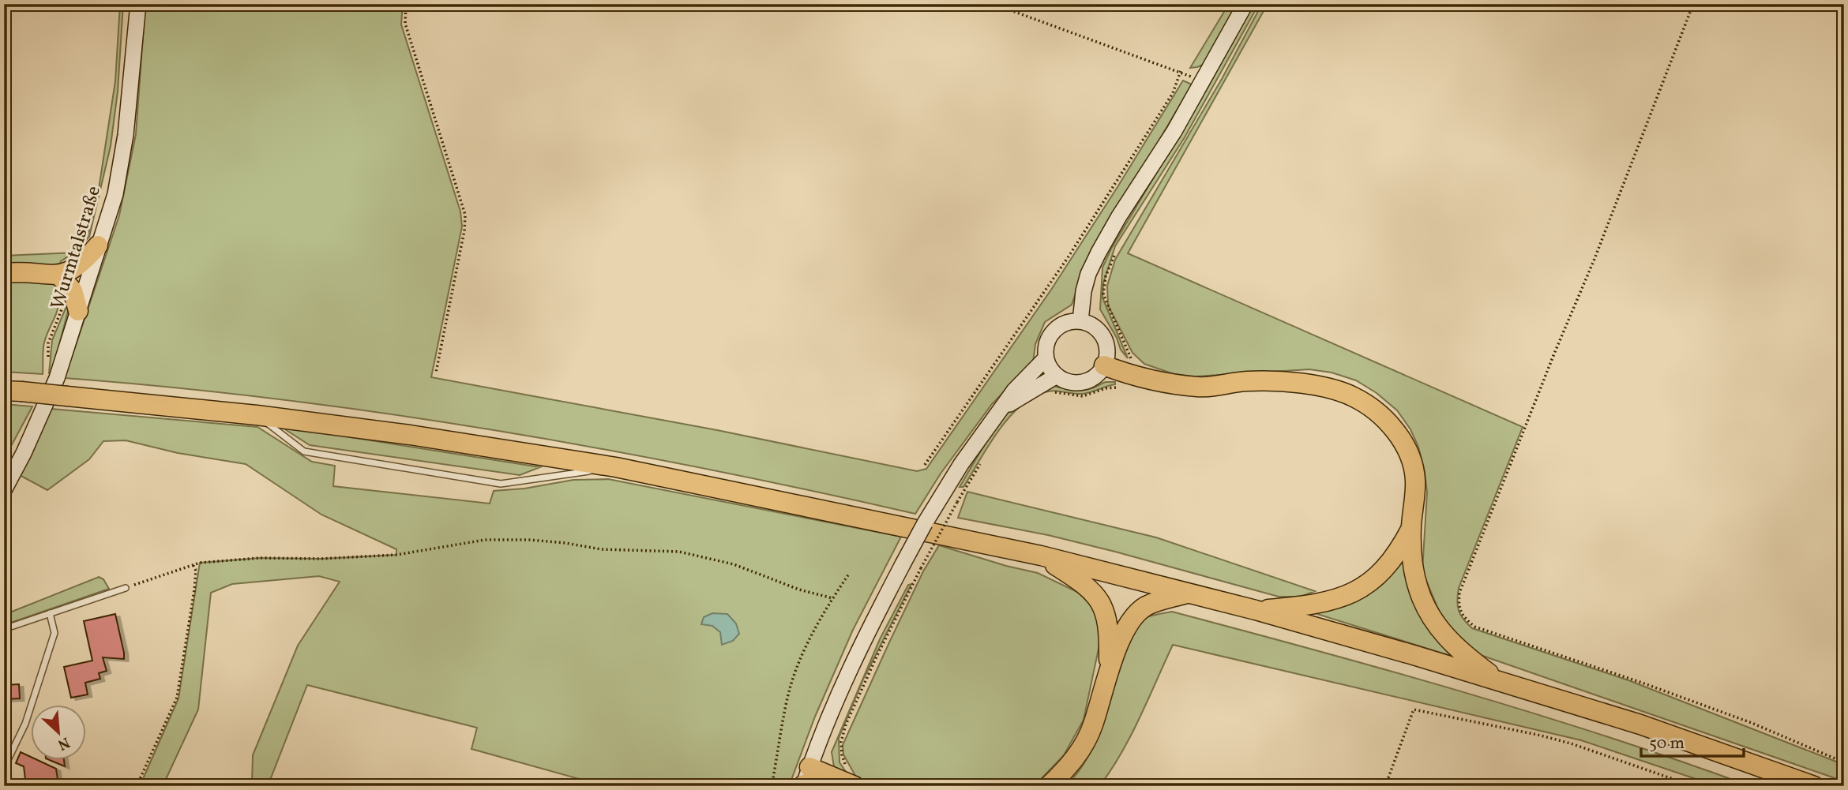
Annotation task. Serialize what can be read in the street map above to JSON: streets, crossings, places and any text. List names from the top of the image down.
{
  "streets": {
    "main road": ["Wurmtalstraße"]
  },
  "scale_bar": "50 m",
  "north": "bottom right"
}
